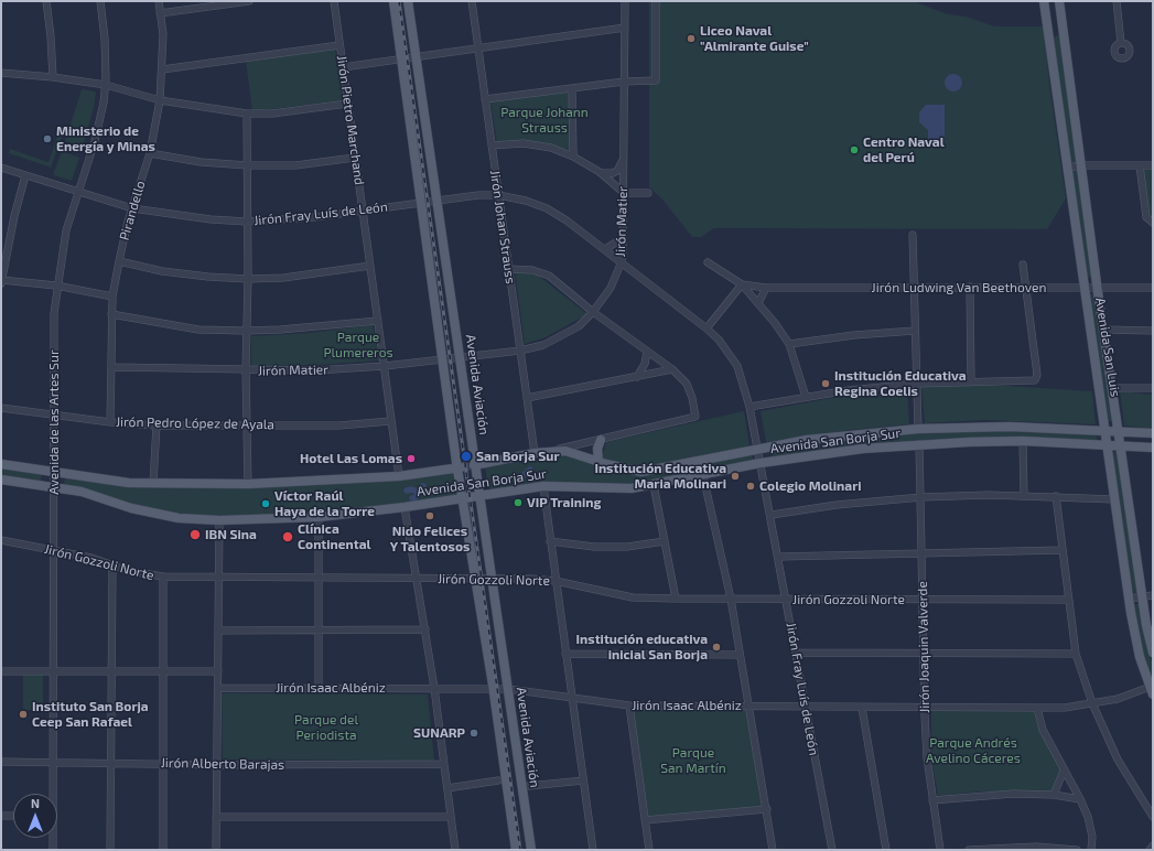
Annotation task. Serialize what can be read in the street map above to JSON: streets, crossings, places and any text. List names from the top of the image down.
{
  "streets": {
    "main road": ["Avenida San Luis", "Avenida Aviación", "Avenida San Borja Sur"],
    "street": [
      "Jirón Pietro Marchand",
      "Pirandello",
      "Jirón Fray Luís de León",
      "Jirón Matier",
      "Jirón Johan Strauss",
      "Jirón Ludwing Van Beethoven",
      "Avenida de las Artes Sur",
      "Jirón Pedro López de Ayala",
      "Jirón Gozzoli Norte",
      "Jirón Joaquin Valverde",
      "Jirón Isaac Albéniz",
      "Jirón Alberto Barajas"
    ]
  },
  "crossings": [
    ["Jirón Pietro Marchand", "Jirón Fray Luís de León"],
    ["Jirón Pietro Marchand", "Jirón Matier"],
    ["Jirón Pietro Marchand", "Jirón Pedro López de Ayala"],
    ["Jirón Pietro Marchand", "Avenida San Borja Sur"],
    ["Pirandello", "Jirón Fray Luís de León"],
    ["Pirandello", "Jirón Matier"],
    ["Pirandello", "Jirón Pedro López de Ayala"],
    ["Jirón Fray Luís de León", "Jirón Matier"],
    ["Jirón Fray Luís de León", "Jirón Johan Strauss"],
    ["Jirón Fray Luís de León", "Avenida Aviación"],
    ["Jirón Fray Luís de León", "Avenida de las Artes Sur"],
    ["Jirón Fray Luís de León", "Avenida San Borja Sur"],
    ["Jirón Fray Luís de León", "Jirón Gozzoli Norte"],
    ["Jirón Fray Luís de León", "Jirón Isaac Albéniz"],
    ["Jirón Matier", "Jirón Johan Strauss"],
    ["Jirón Matier", "Avenida Aviación"],
    ["Jirón Johan Strauss", "Avenida San Borja Sur"],
    ["Jirón Ludwing Van Beethoven", "Avenida San Luis"],
    ["Avenida San Luis", "Avenida San Borja Sur"],
    ["Avenida San Luis", "Jirón Isaac Albéniz"],
    ["Avenida Aviación", "Avenida San Borja Sur"],
    ["Avenida Aviación", "Jirón Gozzoli Norte"],
    ["Avenida Aviación", "Jirón Isaac Albéniz"],
    ["Avenida de las Artes Sur", "Jirón Pedro López de Ayala"],
    ["Avenida de las Artes Sur", "Avenida San Borja Sur"],
    ["Avenida de las Artes Sur", "Jirón Gozzoli Norte"],
    ["Avenida de las Artes Sur", "Jirón Alberto Barajas"],
    ["Avenida San Borja Sur", "Jirón Joaquin Valverde"],
    ["Jirón Gozzoli Norte", "Jirón Joaquin Valverde"],
    ["Jirón Joaquin Valverde", "Jirón Isaac Albéniz"]
  ],
  "parks": [
    "Parque Johann Strauss",
    "Parque Plumereros",
    "Parque del Periodista",
    "Parque Andrés Avelino Cáceres",
    "Parque San Martín"
  ],
  "places": [
    "Liceo Naval \"Almirante Guise\"",
    "Ministerio de Energía y Minas",
    "Centro Naval del Perú",
    "Institución Educativa Regina Coelis",
    "San Borja Sur",
    "Hotel Las Lomas",
    "Institución Educativa Maria Molinari",
    "Colegio Molinari",
    "VIP Training",
    "Víctor Raúl Haya de la Torre",
    "Nido Felices Y Talentosos",
    "IBN Sina",
    "Clínica Continental",
    "Institución educativa inicial San Borja",
    "Instituto San Borja Ceep San Rafael",
    "SUNARP"
  ],
  "north": "top"
}
